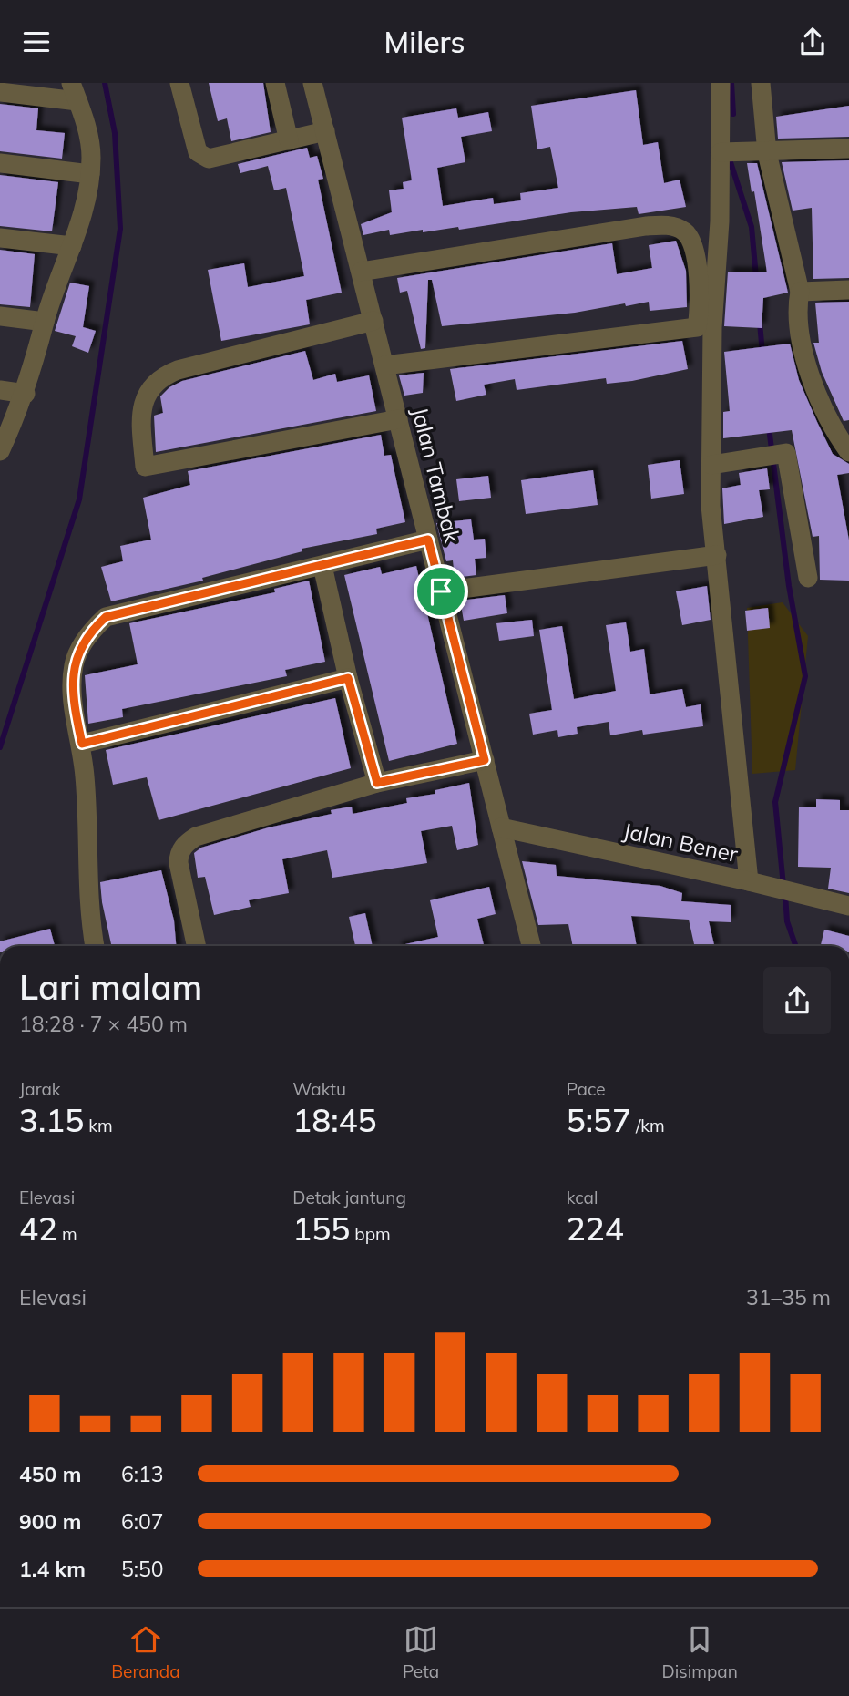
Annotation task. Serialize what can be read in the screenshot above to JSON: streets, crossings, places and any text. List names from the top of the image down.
{
  "streets": {
    "street": ["Jalan Tambak", "Jalan Bener"]
  },
  "crossings": [
    ["Jalan Tambak", "Jalan Bener"]
  ],
  "page": {
    "header": "Milers",
    "heading": ["Lari malam", "18:28 · 7 × 450 m"],
    "stats": [
      ["Jarak", "3.15 km"],
      ["Waktu", "18:45"],
      ["Pace", "5:57 /km"],
      ["Elevasi", "42 m"],
      ["Detak jantung", "155 bpm"],
      ["kcal", "224"]
    ],
    "chart": ["Elevasi", "31–35 m"],
    "list": [
      {
        "name": "450 m",
        "note": "6:13"
      },
      {
        "name": "900 m",
        "note": "6:07"
      },
      {
        "name": "1.4 km",
        "note": "5:50"
      }
    ],
    "tabs": ["Beranda", "Peta", "Disimpan"]
  }
}
